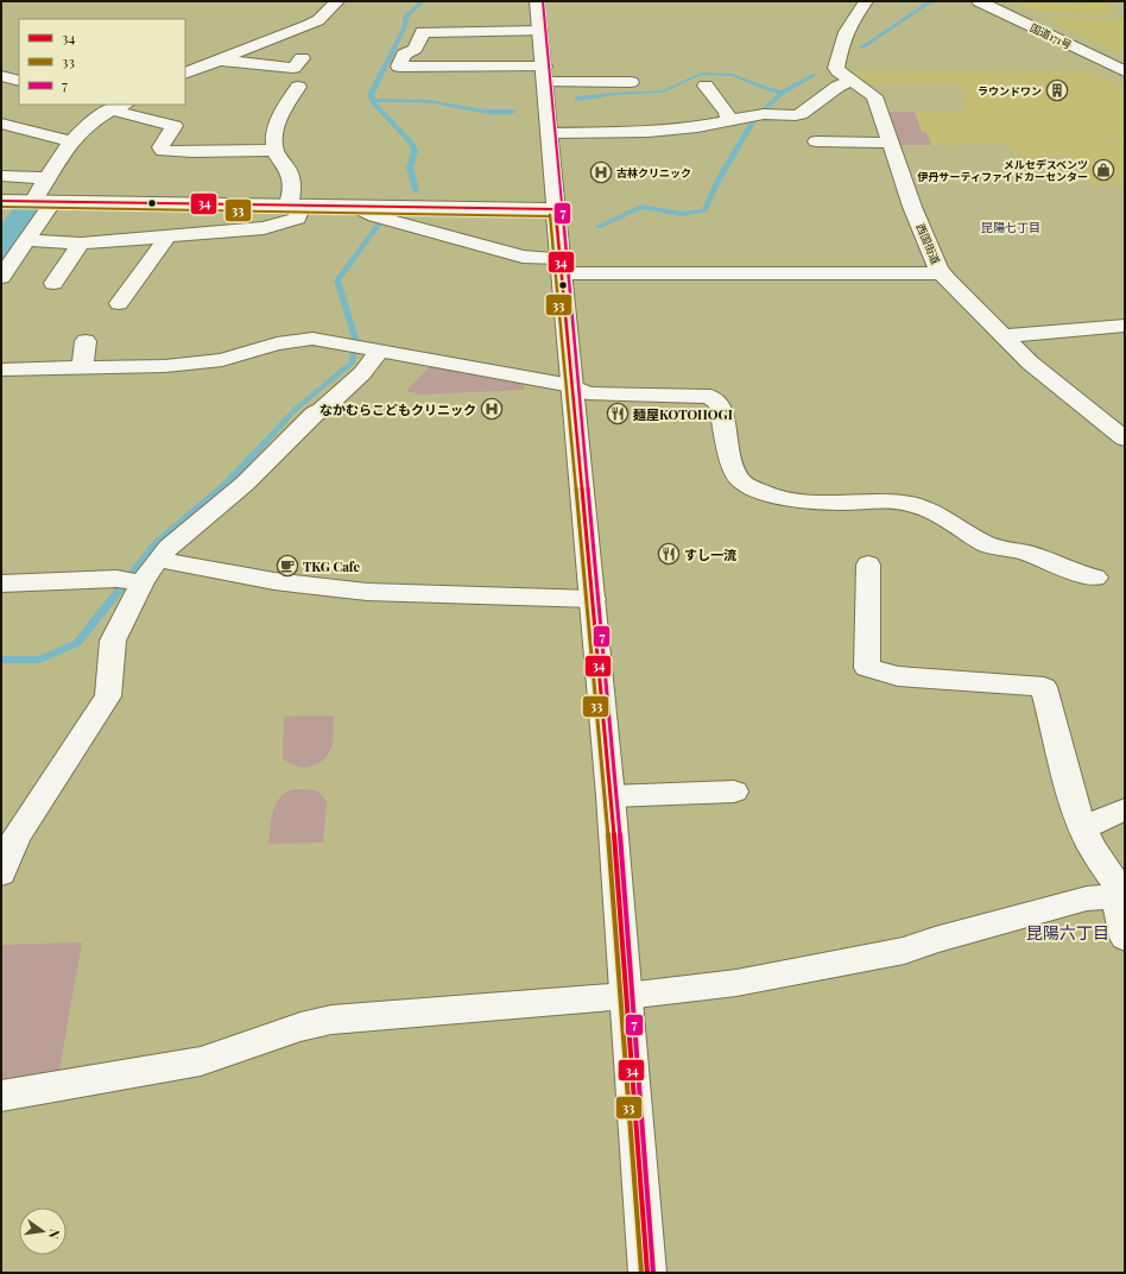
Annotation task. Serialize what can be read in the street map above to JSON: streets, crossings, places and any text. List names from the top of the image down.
{
  "streets": {
    "main road": ["国道171号", "西国街道"]
  },
  "districts": ["昆陽七丁目", "昆陽六丁目"],
  "places": {
    "building": ["ラウンドワン"],
    "shop": ["メルセデスベンツ 伊丹サーティファイドカーセンター"],
    "hospital": ["古林クリニック", "なかむらこどもクリニック"],
    "restaurant": ["麺屋KOTOHOGI", "すし一流"],
    "cafe": ["TKG Cafe"]
  },
  "lines": ["transit line 7", "transit line 34", "transit line 33"],
  "legend": ["34", "33", "7"],
  "north": "right"
}
